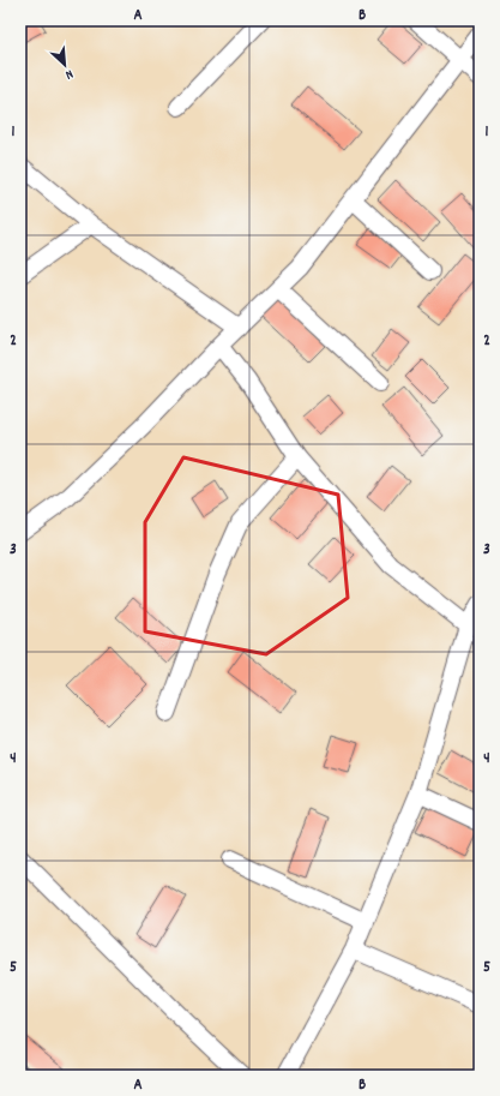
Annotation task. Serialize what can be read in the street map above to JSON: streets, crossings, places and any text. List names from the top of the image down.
{
  "north": "bottom right",
  "grid": {
    "columns": ["A", "B"],
    "rows": [
      "1",
      "2",
      "3",
      "4",
      "5"
    ]
  }
}
